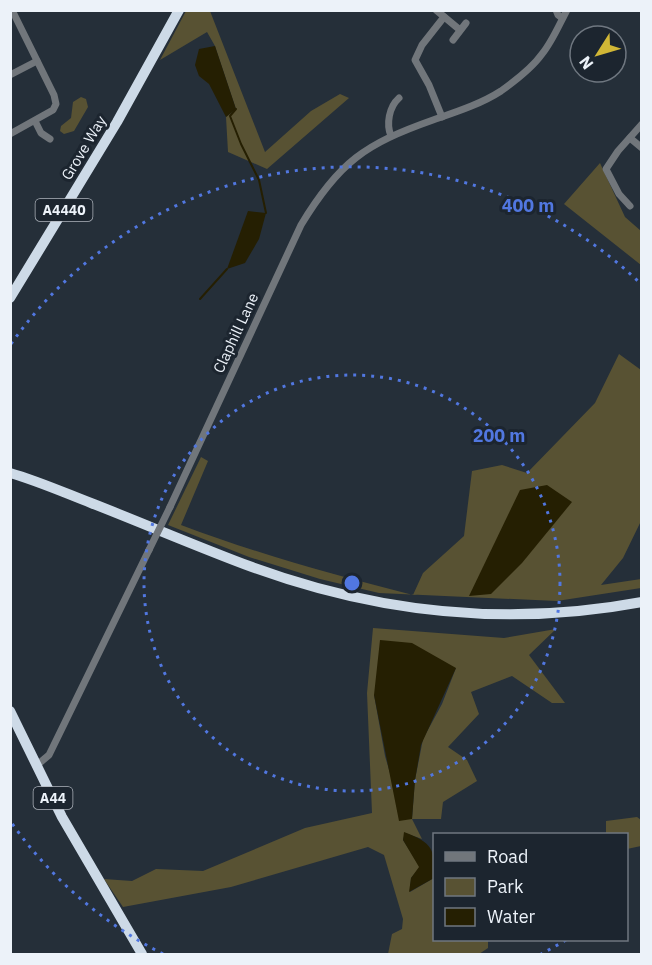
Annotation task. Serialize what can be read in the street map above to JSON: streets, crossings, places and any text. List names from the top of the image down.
{
  "streets": {
    "highway": ["Grove Way", "A4440", "A44"],
    "street": ["Claphill Lane"]
  },
  "crossings": [
    ["Claphill Lane", "A44"]
  ],
  "legend": ["Road", "Park", "Water"],
  "north": "bottom left",
  "rings": ["400 m", "200 m"]
}
